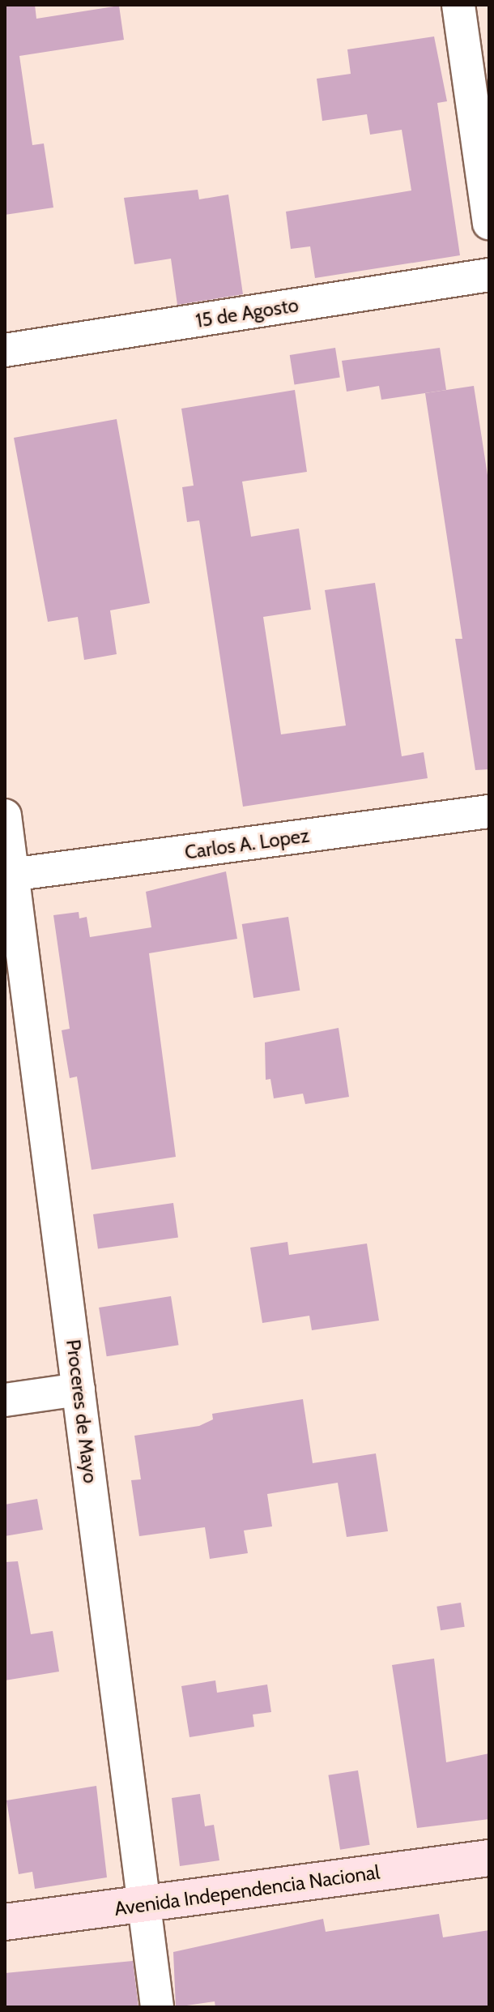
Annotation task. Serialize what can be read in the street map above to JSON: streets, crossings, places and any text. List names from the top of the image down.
{
  "streets": {
    "main road": ["Avenida Independencia Nacional"],
    "street": ["15 de Agosto", "Carlos A. Lopez", "Proceres de Mayo"]
  },
  "crossings": [
    ["Carlos A. Lopez", "Proceres de Mayo"],
    ["Proceres de Mayo", "Avenida Independencia Nacional"]
  ]
}
